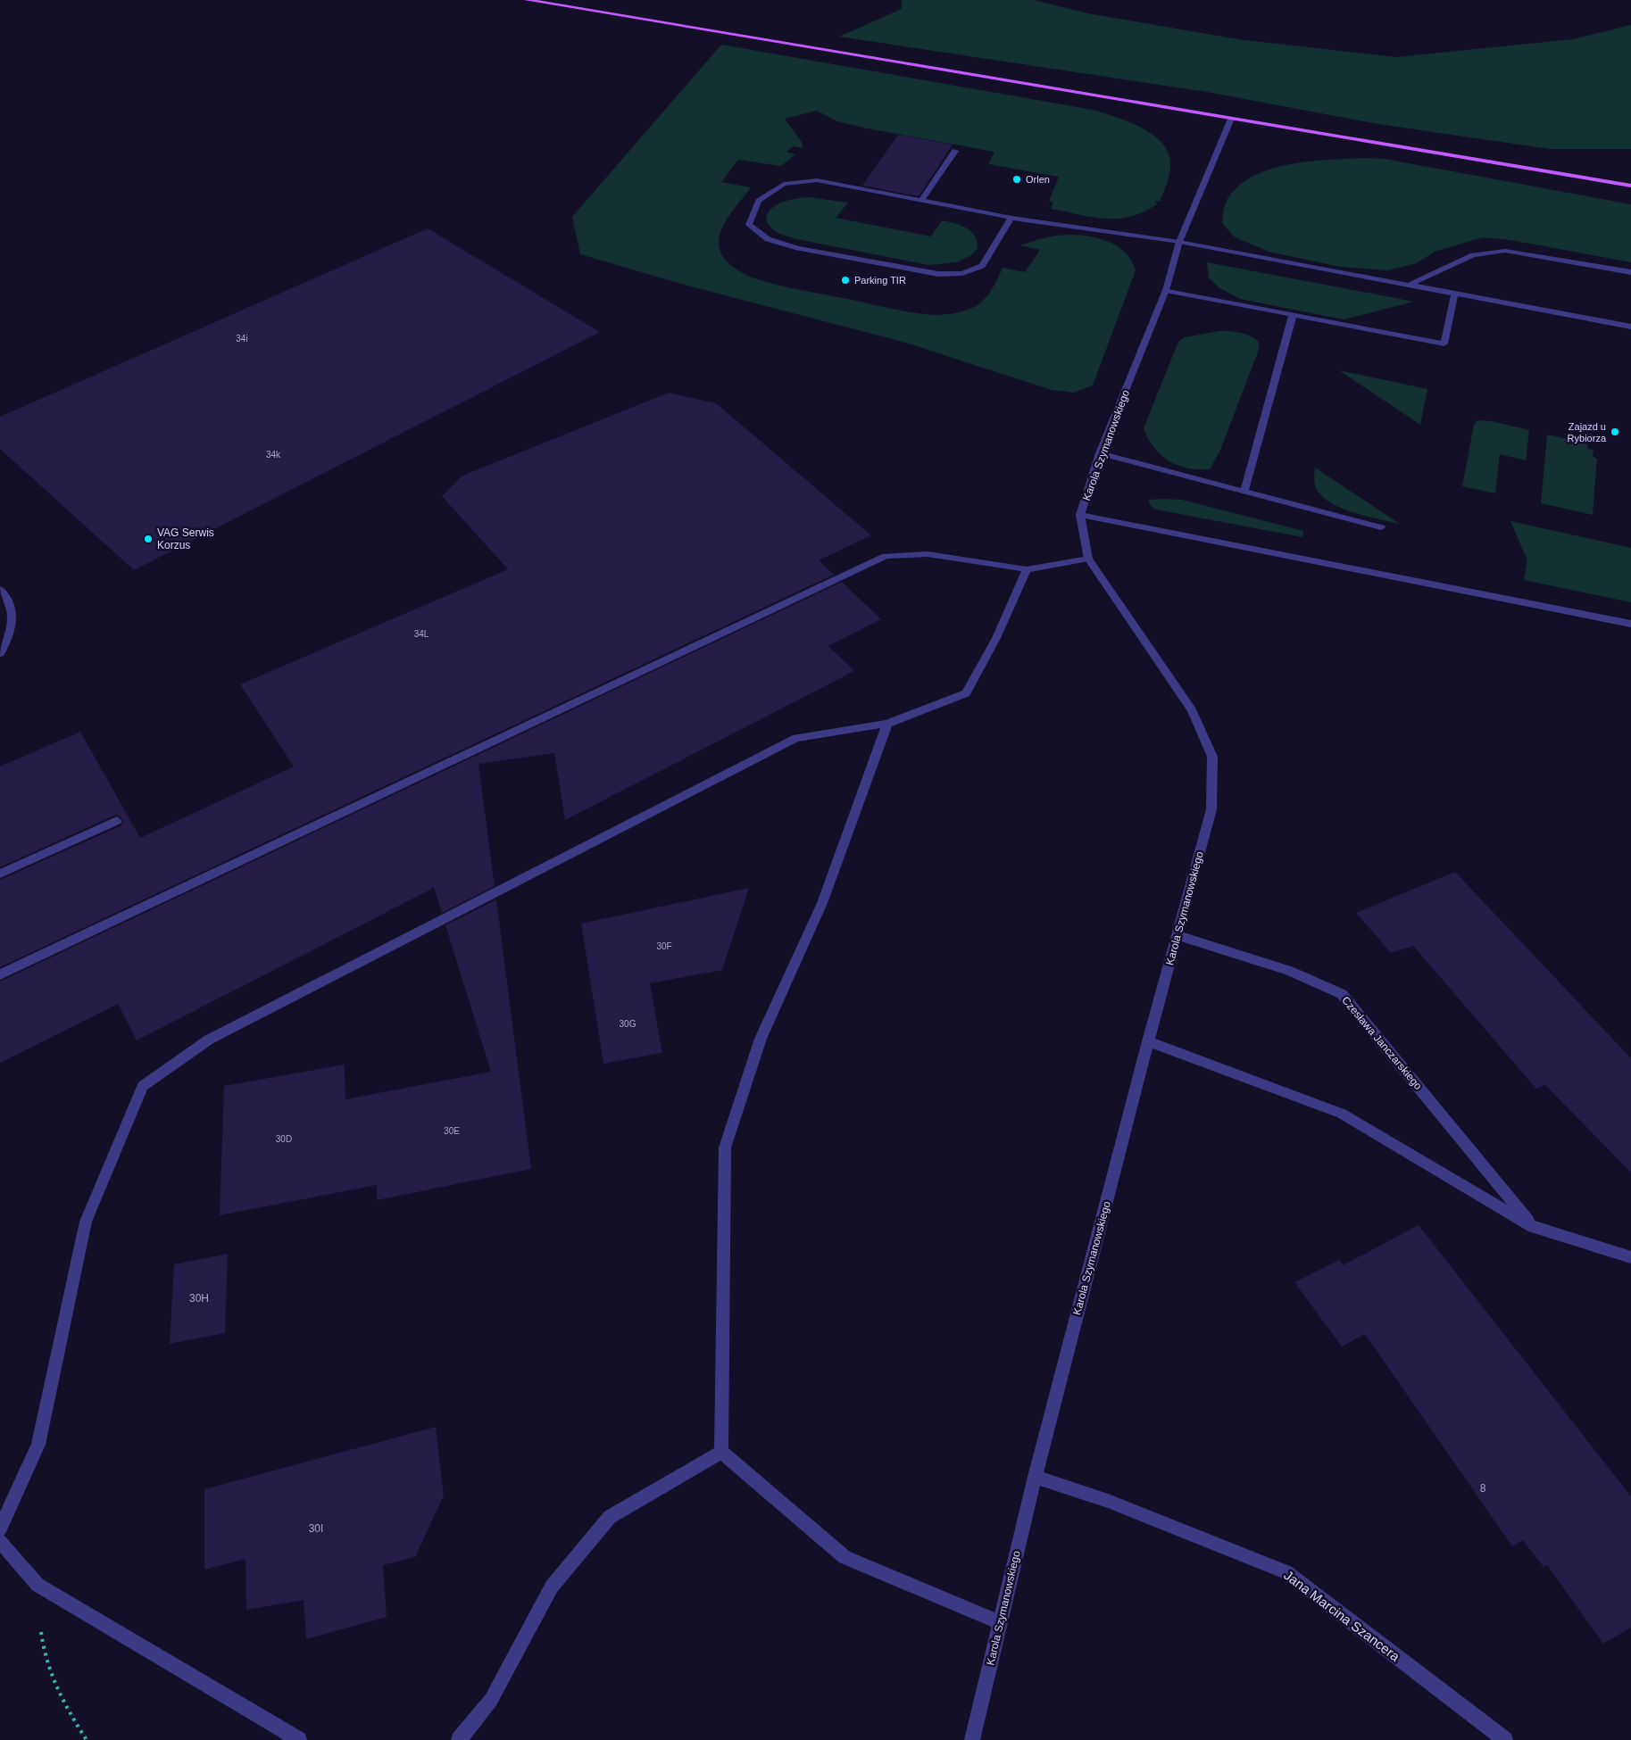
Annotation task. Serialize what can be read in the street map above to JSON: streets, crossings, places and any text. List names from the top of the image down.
{
  "streets": {
    "street": ["Karola Szymanowskiego", "Czesława Janczarskiego", "Jana Marcina Szancera"]
  },
  "crossings": [
    ["Karola Szymanowskiego", "Czesława Janczarskiego"],
    ["Karola Szymanowskiego", "Jana Marcina Szancera"]
  ],
  "places": [
    "Orlen",
    "Parking TIR",
    "Zajazd u Rybiorza",
    "VAG Serwis Korzus"
  ],
  "house_numbers": [
    "34i",
    "34k",
    "34L",
    "30F",
    "30G",
    "30E",
    "30D",
    "30H",
    "8",
    "30I"
  ]
}
